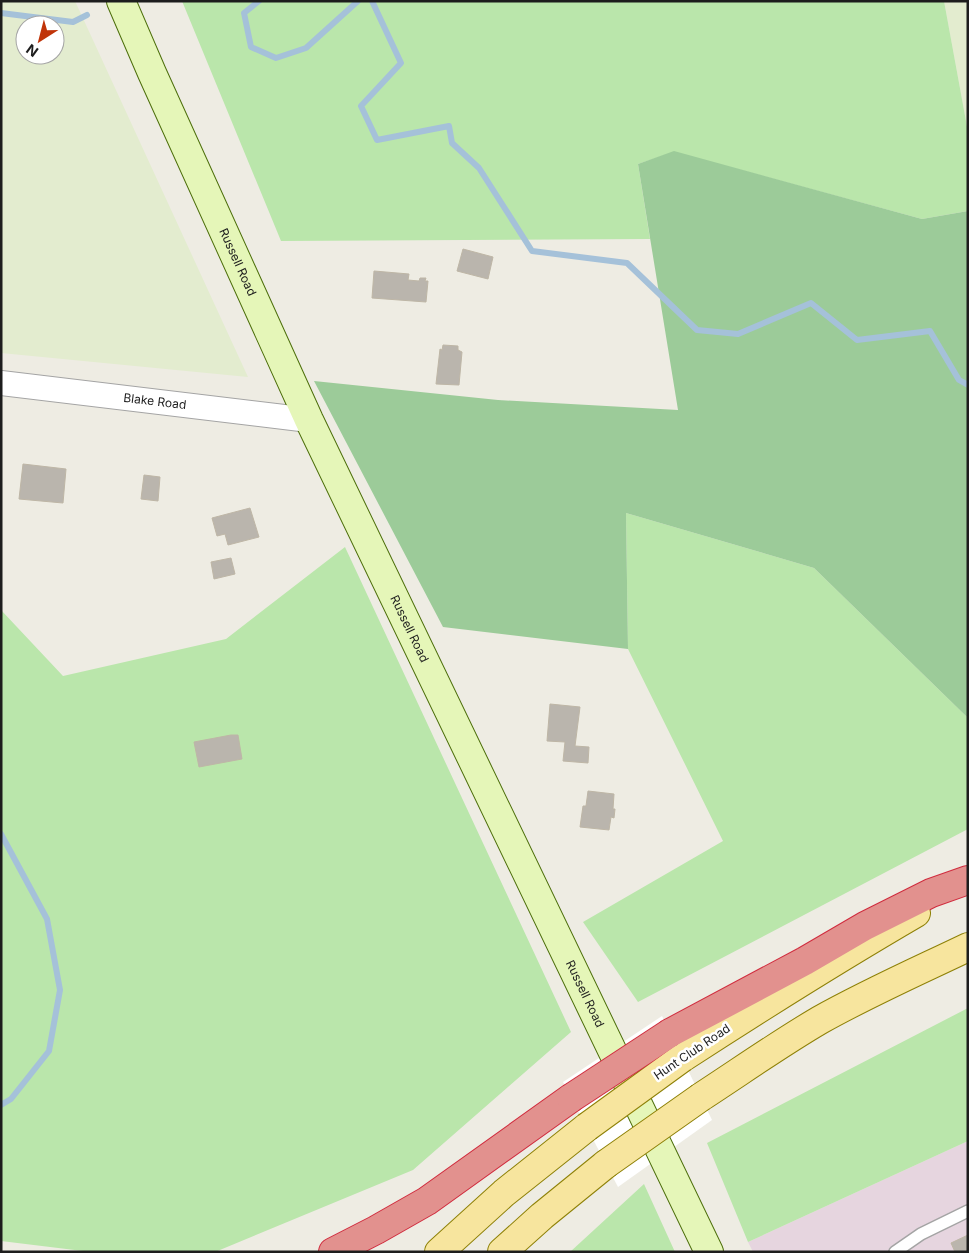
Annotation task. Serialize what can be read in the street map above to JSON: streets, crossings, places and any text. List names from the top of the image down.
{
  "streets": {
    "main road": ["Russell Road", "Hunt Club Road"],
    "street": ["Blake Road"]
  },
  "crossings": [
    ["Russell Road", "Blake Road"]
  ],
  "north": "bottom left"
}
